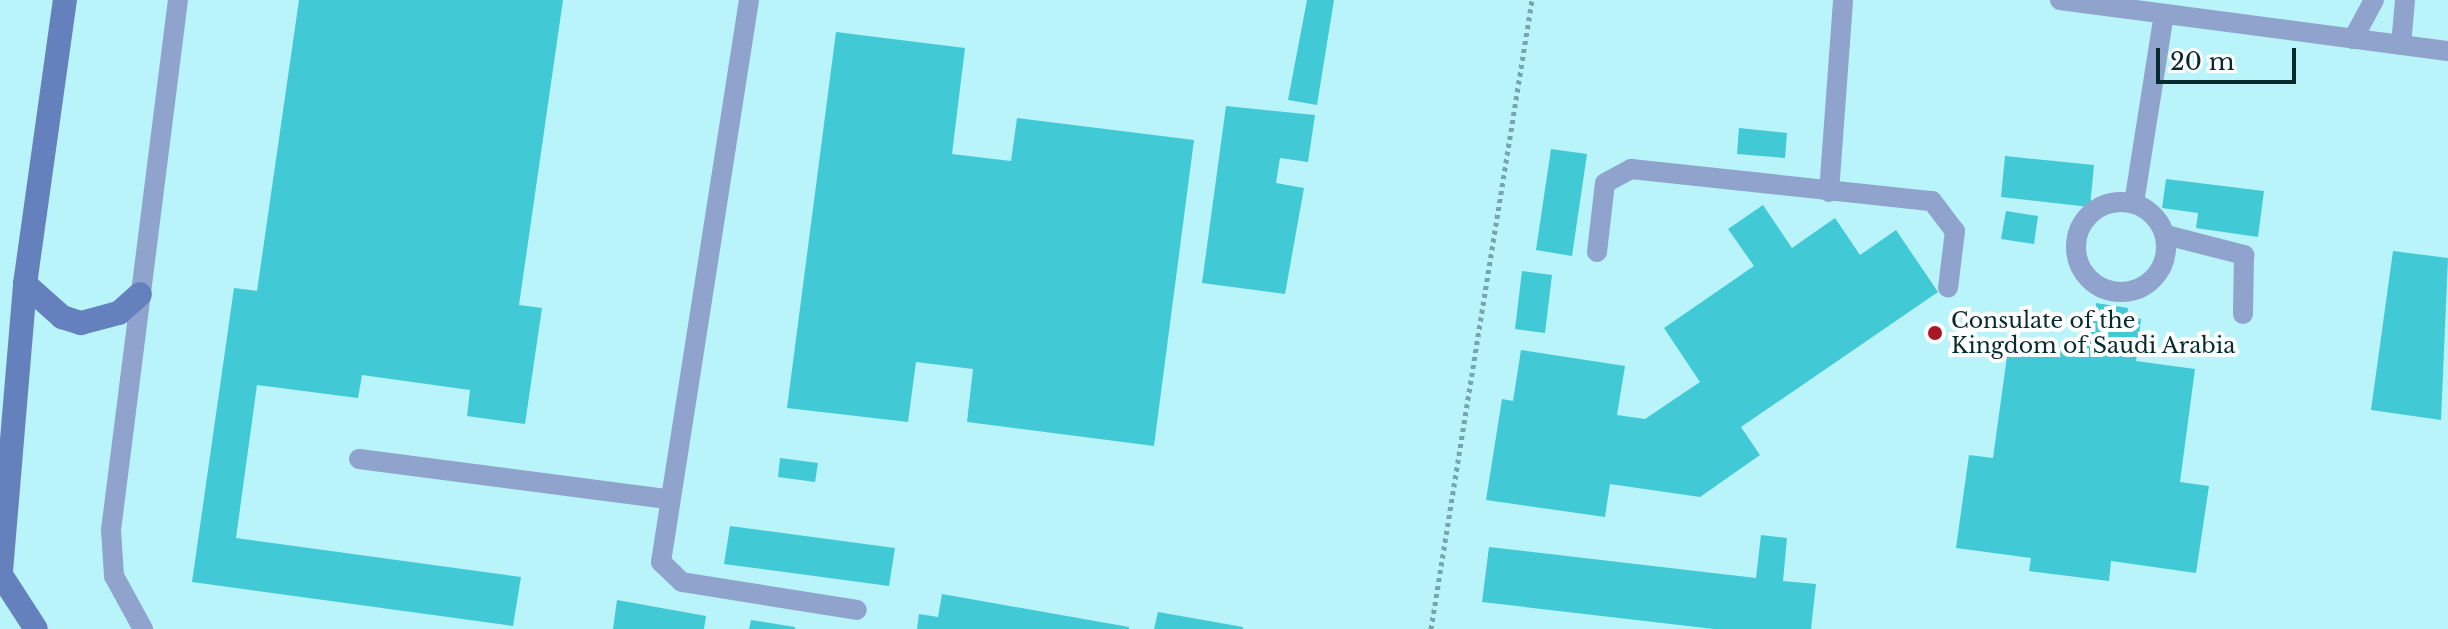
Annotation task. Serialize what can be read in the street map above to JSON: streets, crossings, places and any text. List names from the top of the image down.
{
  "places": ["Consulate of the Kingdom of Saudi Arabia"],
  "scale_bar": "20 m"
}
